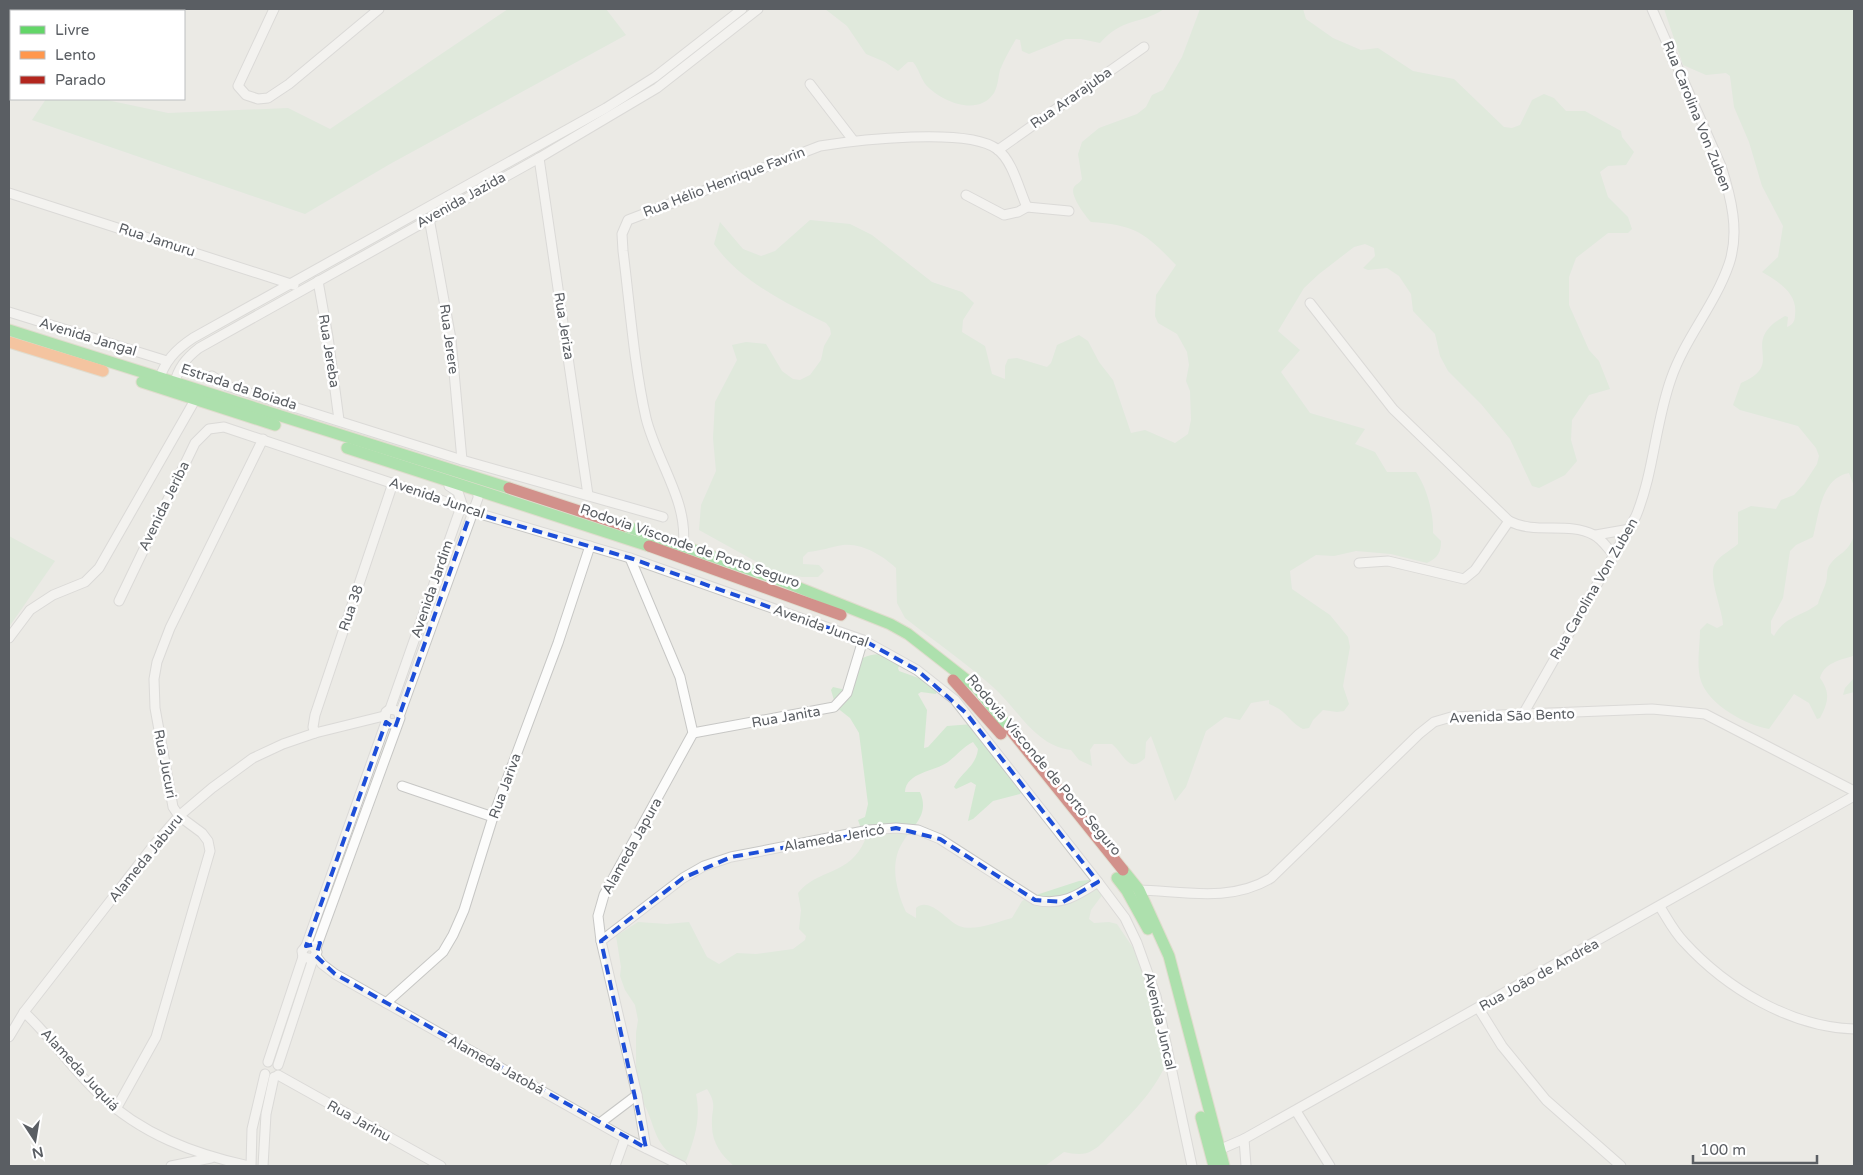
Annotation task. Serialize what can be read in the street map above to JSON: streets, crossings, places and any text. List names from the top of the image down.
{
  "streets": {
    "main road": ["Estrada da Boiada", "Rodovia Visconde de Porto Seguro"],
    "street": [
      "Rua Ararajuba",
      "Rua Carolina Von Zuben",
      "Rua Hélio Henrique Favrin",
      "Avenida Jazida",
      "Rua Jamuru",
      "Rua Jeriza",
      "Avenida Jangal",
      "Rua Jerere",
      "Rua Jereba",
      "Avenida Juncal",
      "Avenida Jeriba",
      "Avenida Jardim",
      "Rua 38",
      "Avenida São Bento",
      "Rua Janita",
      "Rua Jucuri",
      "Rua Jariva",
      "Alameda Jericó",
      "Alameda Japura",
      "Alameda Jaburu",
      "Rua João de Andréa",
      "Alameda Jatobá",
      "Alameda Juquiá",
      "Rua Jarinu"
    ]
  },
  "crossings": [
    ["Rua Ararajuba", "Rua Hélio Henrique Favrin"],
    ["Rua Carolina Von Zuben", "Avenida São Bento"],
    ["Rua Hélio Henrique Favrin", "Rodovia Visconde de Porto Seguro"],
    ["Avenida Jazida", "Rua Jamuru"],
    ["Avenida Jazida", "Rua Jeriza"],
    ["Avenida Jazida", "Avenida Jangal"],
    ["Avenida Jazida", "Rua Jerere"],
    ["Avenida Jazida", "Rua Jereba"],
    ["Avenida Jazida", "Estrada da Boiada"],
    ["Estrada da Boiada", "Rodovia Visconde de Porto Seguro"],
    ["Avenida Juncal", "Avenida Jeriba"],
    ["Avenida Juncal", "Avenida Jardim"],
    ["Avenida Juncal", "Rua 38"],
    ["Avenida Juncal", "Rua Janita"],
    ["Avenida Juncal", "Rua Jucuri"],
    ["Avenida Juncal", "Rua Jariva"],
    ["Avenida Juncal", "Alameda Jericó"],
    ["Rodovia Visconde de Porto Seguro", "Avenida Jardim"],
    ["Rodovia Visconde de Porto Seguro", "Avenida São Bento"],
    ["Rodovia Visconde de Porto Seguro", "Rua João de Andréa"],
    ["Avenida Jardim", "Alameda Jaburu"],
    ["Avenida Jardim", "Alameda Jatobá"],
    ["Rua 38", "Alameda Jaburu"],
    ["Rua Janita", "Alameda Japura"],
    ["Rua Jucuri", "Alameda Jaburu"],
    ["Rua Jucuri", "Alameda Juquiá"],
    ["Rua Jariva", "Alameda Jatobá"],
    ["Alameda Jericó", "Alameda Japura"],
    ["Alameda Japura", "Alameda Jatobá"],
    ["Alameda Jaburu", "Alameda Juquiá"]
  ],
  "legend": ["Livre", "Lento", "Parado"],
  "scale_bar": "100 m",
  "north": "bottom"
}
